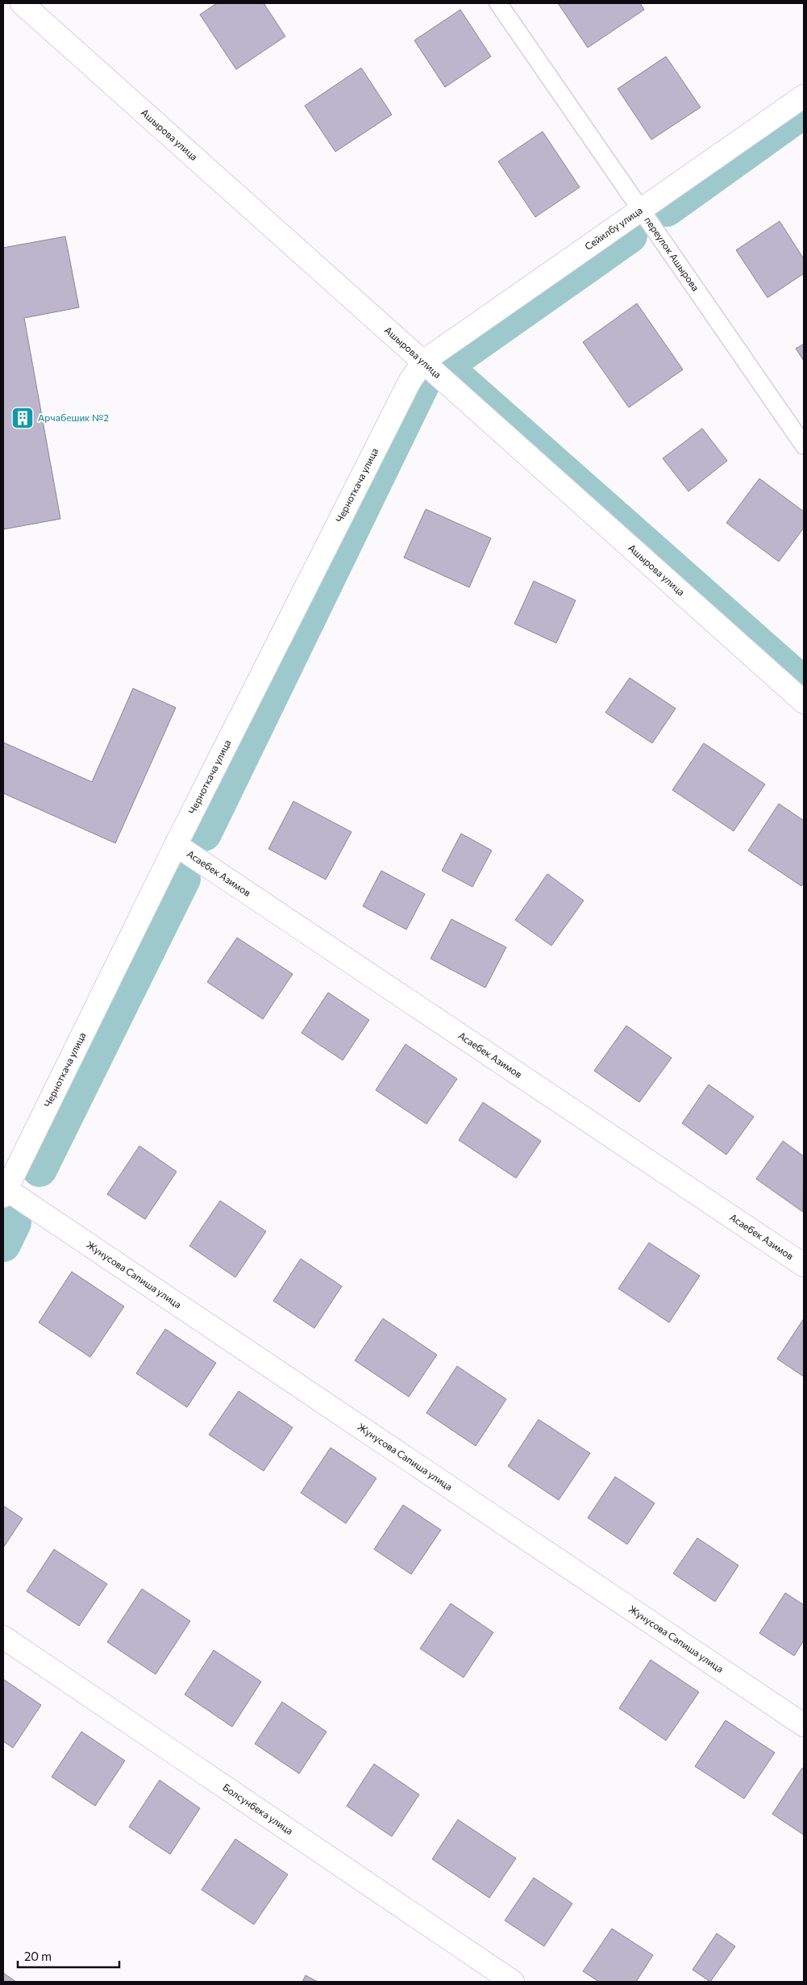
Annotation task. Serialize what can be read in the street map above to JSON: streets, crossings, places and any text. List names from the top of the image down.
{
  "streets": {
    "street": [
      "Ашырова улица",
      "Сейилбу улица",
      "Черноткача улица",
      "Асаебек Азимов",
      "Жунусова Сапиша улица",
      "Болсунбека улица"
    ],
    "lane": ["переулок Ашырова"]
  },
  "crossings": [
    ["Ашырова улица", "Сейилбу улица"],
    ["Ашырова улица", "Черноткача улица"],
    ["Сейилбу улица", "переулок Ашырова"],
    ["Сейилбу улица", "Черноткача улица"],
    ["Черноткача улица", "Асаебек Азимов"],
    ["Черноткача улица", "Жунусова Сапиша улица"]
  ],
  "places": {
    "building": ["Арчабешик №2"]
  },
  "scale_bar": "20 m"
}
